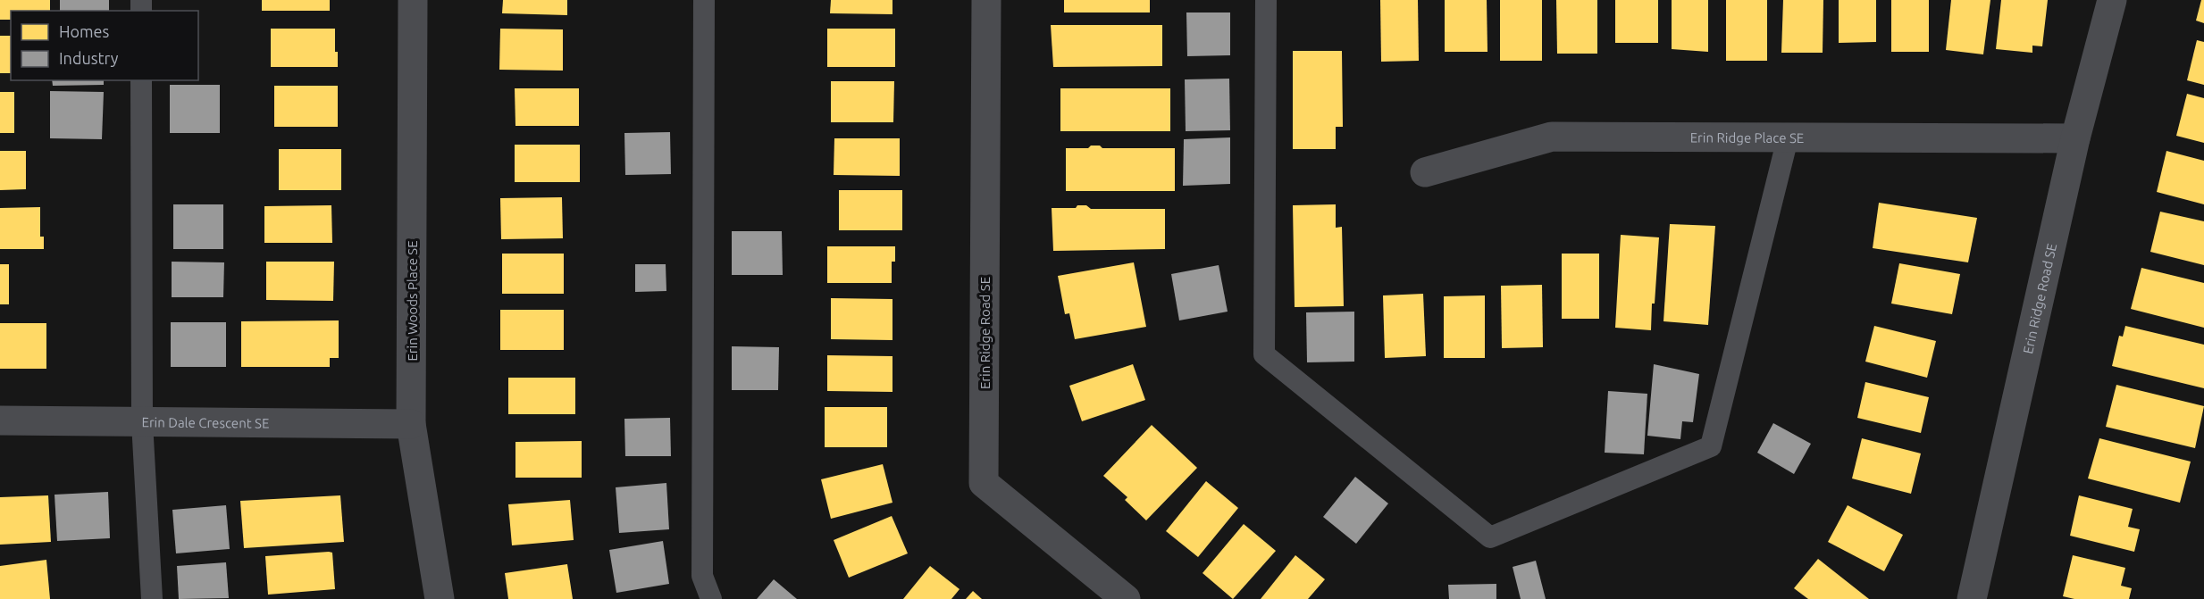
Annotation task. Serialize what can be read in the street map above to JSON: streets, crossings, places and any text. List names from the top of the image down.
{
  "streets": {
    "street": [
      "Erin Ridge Place SE",
      "Erin Ridge Road SE",
      "Erin Woods Place SE",
      "Erin Dale Crescent SE"
    ]
  },
  "crossings": [
    ["Erin Ridge Place SE", "Erin Ridge Road SE"],
    ["Erin Woods Place SE", "Erin Dale Crescent SE"]
  ],
  "legend": ["Homes", "Industry"]
}
